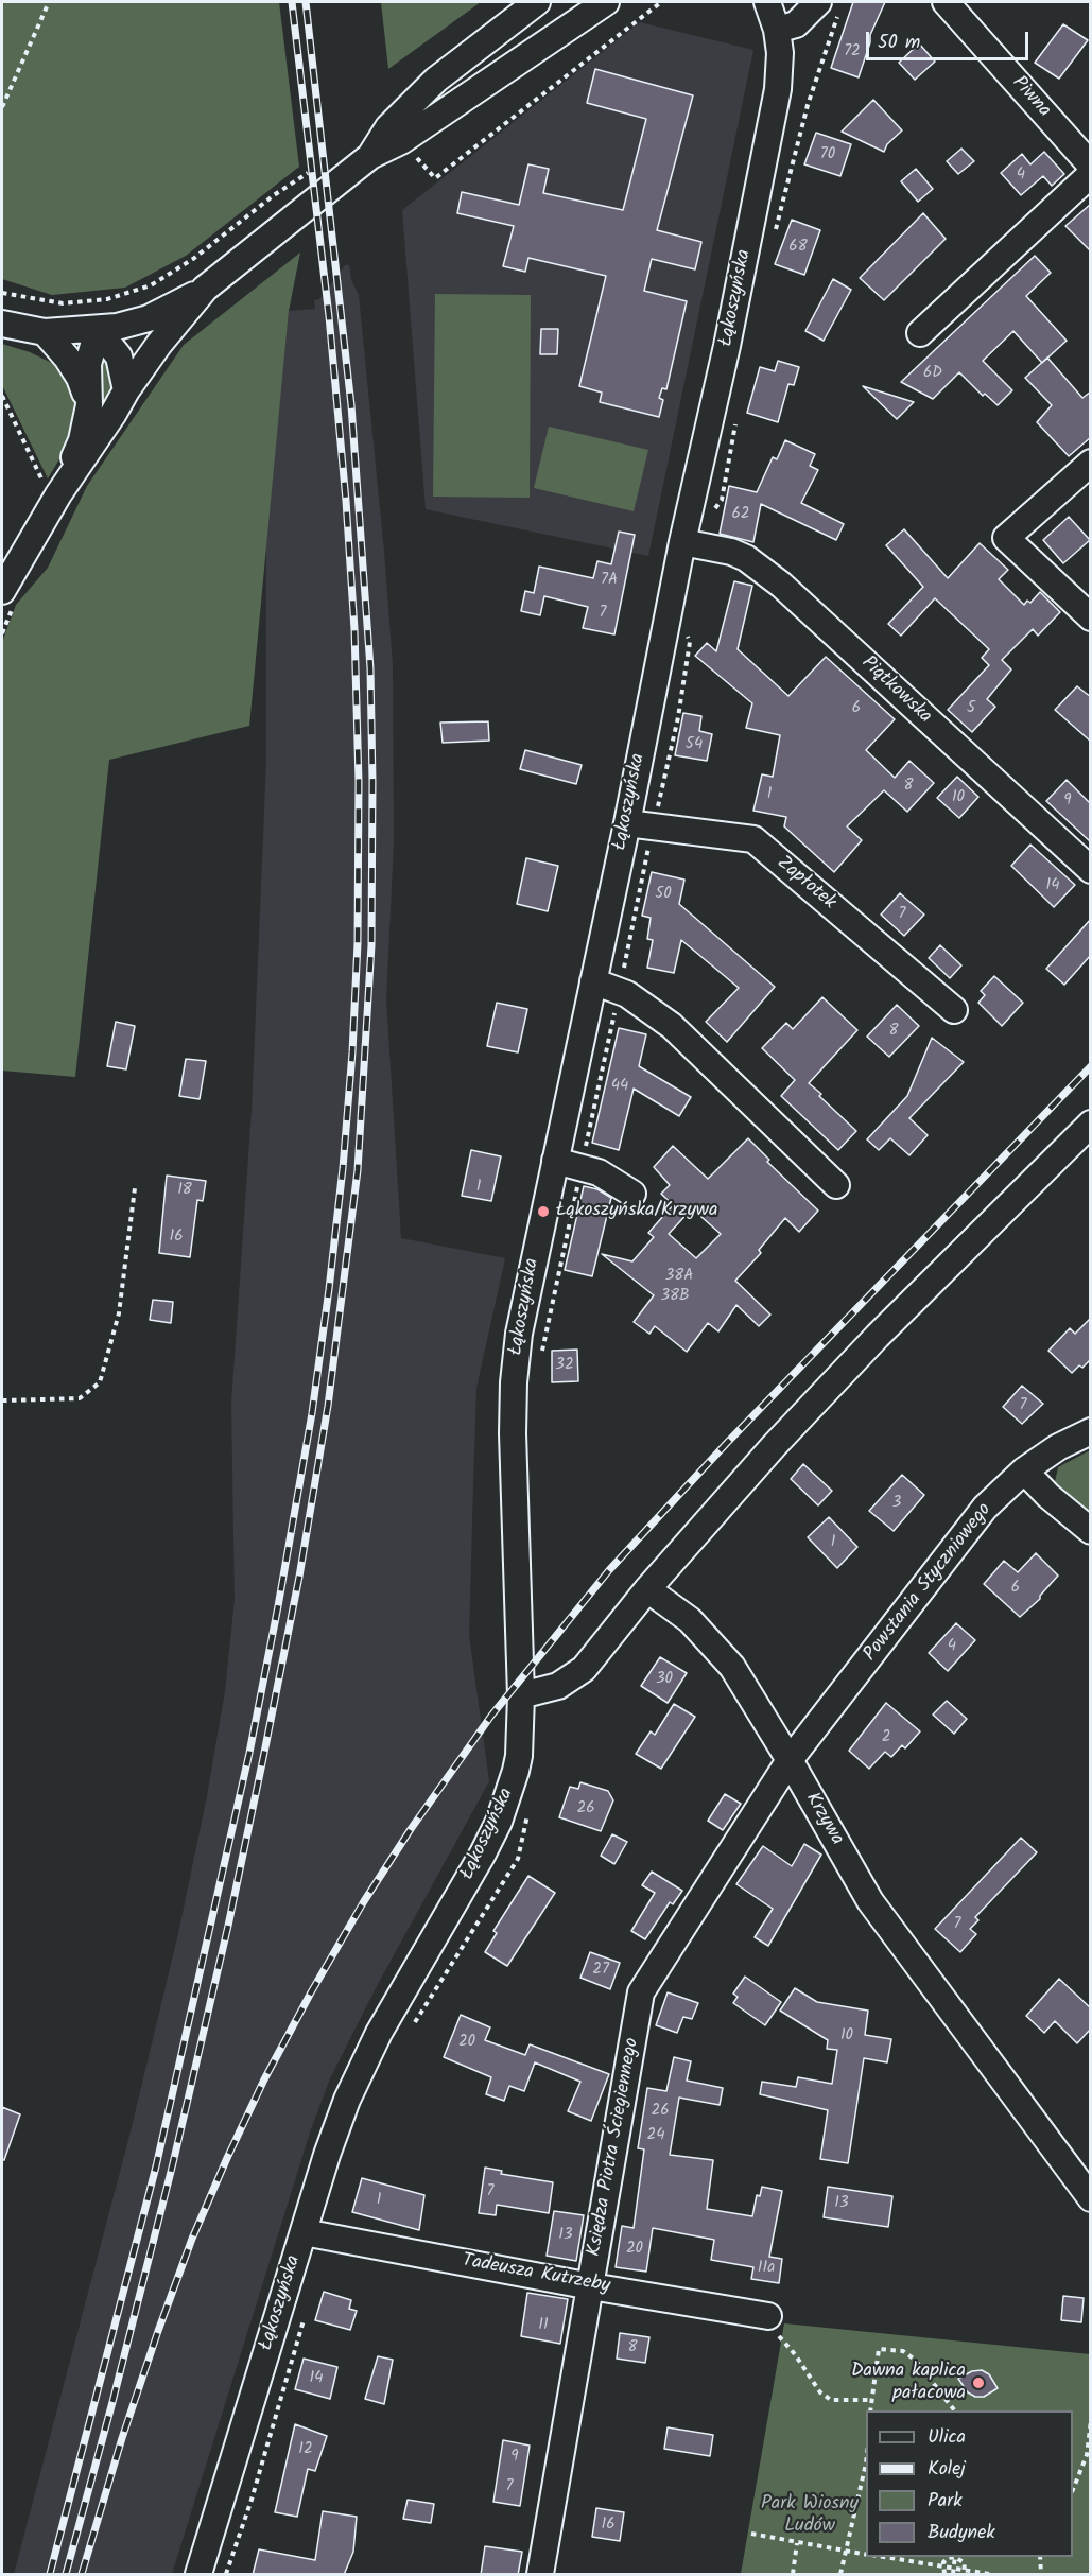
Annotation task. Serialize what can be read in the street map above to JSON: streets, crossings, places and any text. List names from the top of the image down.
{
  "streets": {
    "street": [
      "Piwna",
      "Łąkoszyńska",
      "Piątkowska",
      "Zapłotek",
      "Powstania Styczniowego",
      "Krzywa",
      "Księdza Piotra Ściegiennego",
      "Tadeusza Kutrzeby"
    ]
  },
  "crossings": [
    ["Łąkoszyńska", "Piątkowska"],
    ["Łąkoszyńska", "Zapłotek"],
    ["Łąkoszyńska", "Tadeusza Kutrzeby"],
    ["Powstania Styczniowego", "Krzywa"],
    ["Powstania Styczniowego", "Księdza Piotra Ściegiennego"],
    ["Krzywa", "Księdza Piotra Ściegiennego"],
    ["Księdza Piotra Ściegiennego", "Tadeusza Kutrzeby"]
  ],
  "parks": ["Park Wiosny Ludów"],
  "places": ["Łąkoszyńska/Krzywa", "Dawna kaplica pałacowa"],
  "house_numbers": [
    "72",
    "70",
    "4",
    "68",
    "6D",
    "62",
    "7A",
    "7",
    "6",
    "5",
    "54",
    "8",
    "1",
    "10",
    "9",
    "14",
    "50",
    "7",
    "8",
    "44",
    "1",
    "18",
    "16",
    "38A",
    "38B",
    "32",
    "7",
    "3",
    "1",
    "6",
    "4",
    "30",
    "2",
    "26",
    "7",
    "27",
    "10",
    "20",
    "26",
    "24",
    "7",
    "1",
    "13",
    "13",
    "20",
    "11a",
    "11",
    "8",
    "14",
    "12",
    "9",
    "7",
    "16"
  ],
  "legend": [
    "Ulica",
    "Kolej",
    "Park",
    "Budynek"
  ],
  "scale_bar": "50 m"
}
